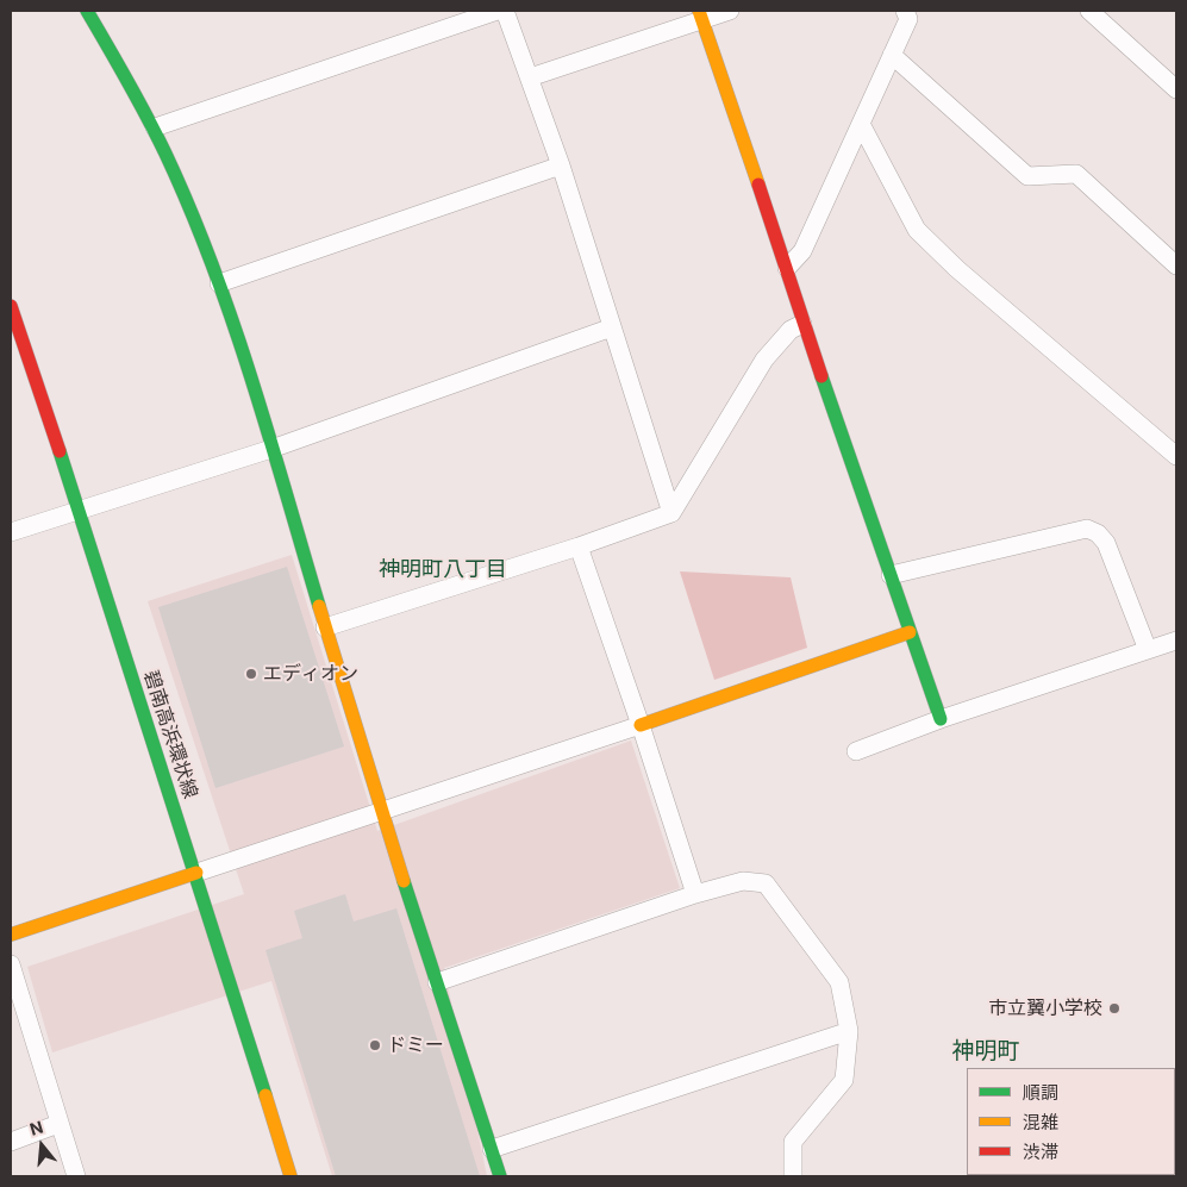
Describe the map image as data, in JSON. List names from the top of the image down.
{
  "streets": {
    "street": ["碧南高浜環状線"]
  },
  "districts": ["神明町八丁目", "神明町"],
  "places": ["エディオン", "市立翼小学校", "ドミー"],
  "legend": ["順調", "混雑", "渋滞"],
  "north": "top"
}
